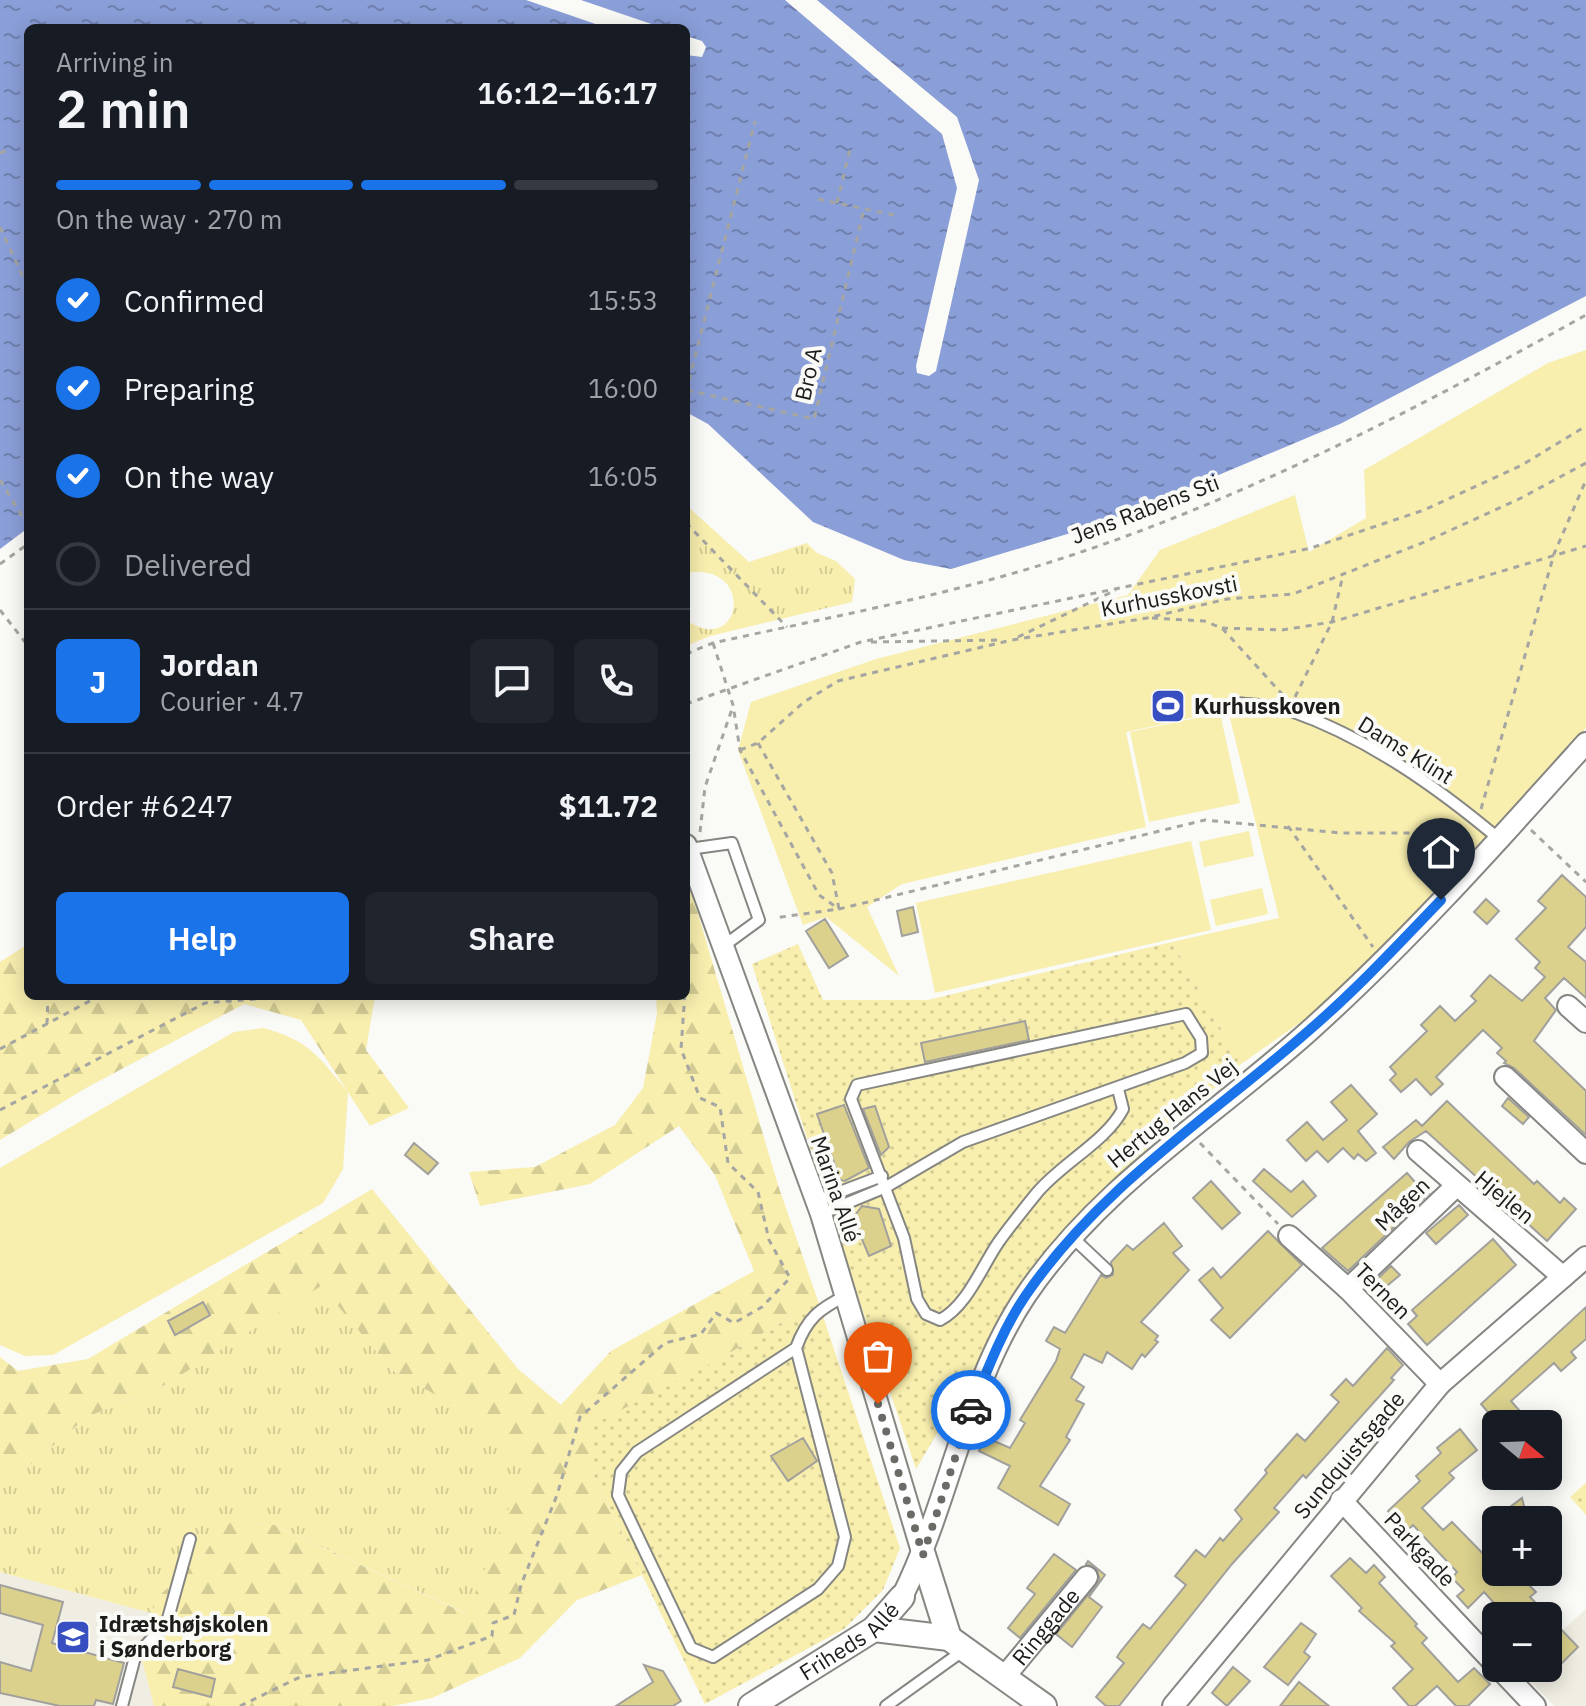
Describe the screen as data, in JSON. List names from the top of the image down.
{
  "streets": {
    "street": [
      "Hertug Hans Vej",
      "Marina Allé",
      "Hjejlen",
      "Mågen",
      "Ternen",
      "Sundquistsgade",
      "Parkgade",
      "Ringgade",
      "Friheds Allé"
    ],
    "lane": ["Dams Klint"],
    "path": ["Bro A", "Jens Rabens Sti", "Kurhusskovsti"]
  },
  "crossings": [
    ["Dams Klint", "Hertug Hans Vej"],
    ["Hertug Hans Vej", "Marina Allé"],
    ["Hertug Hans Vej", "Friheds Allé"],
    ["Hjejlen", "Mågen"],
    ["Hjejlen", "Sundquistsgade"],
    ["Mågen", "Ternen"],
    ["Ternen", "Sundquistsgade"],
    ["Sundquistsgade", "Parkgade"],
    ["Ringgade", "Friheds Allé"]
  ],
  "places": {
    "sports": ["Kurhusskoven"],
    "school or university": ["Idrætshøjskolen i Sønderborg"]
  },
  "north": "right",
  "page": {
    "heading": ["2 min", "Arriving in", "16:12–16:17"],
    "panel": [
      "Jordan",
      "Courier · 4.7",
      "Order #6247",
      "$11.72"
    ],
    "bar": "On the way · 270 m",
    "list": [
      ["Confirmed", "15:53"],
      ["Preparing", "16:00"],
      ["On the way", "16:05"],
      "Delivered"
    ],
    "round": "J",
    "buttons": ["Help", "Share"],
    "map_buttons": ["+", "−"]
  }
}
